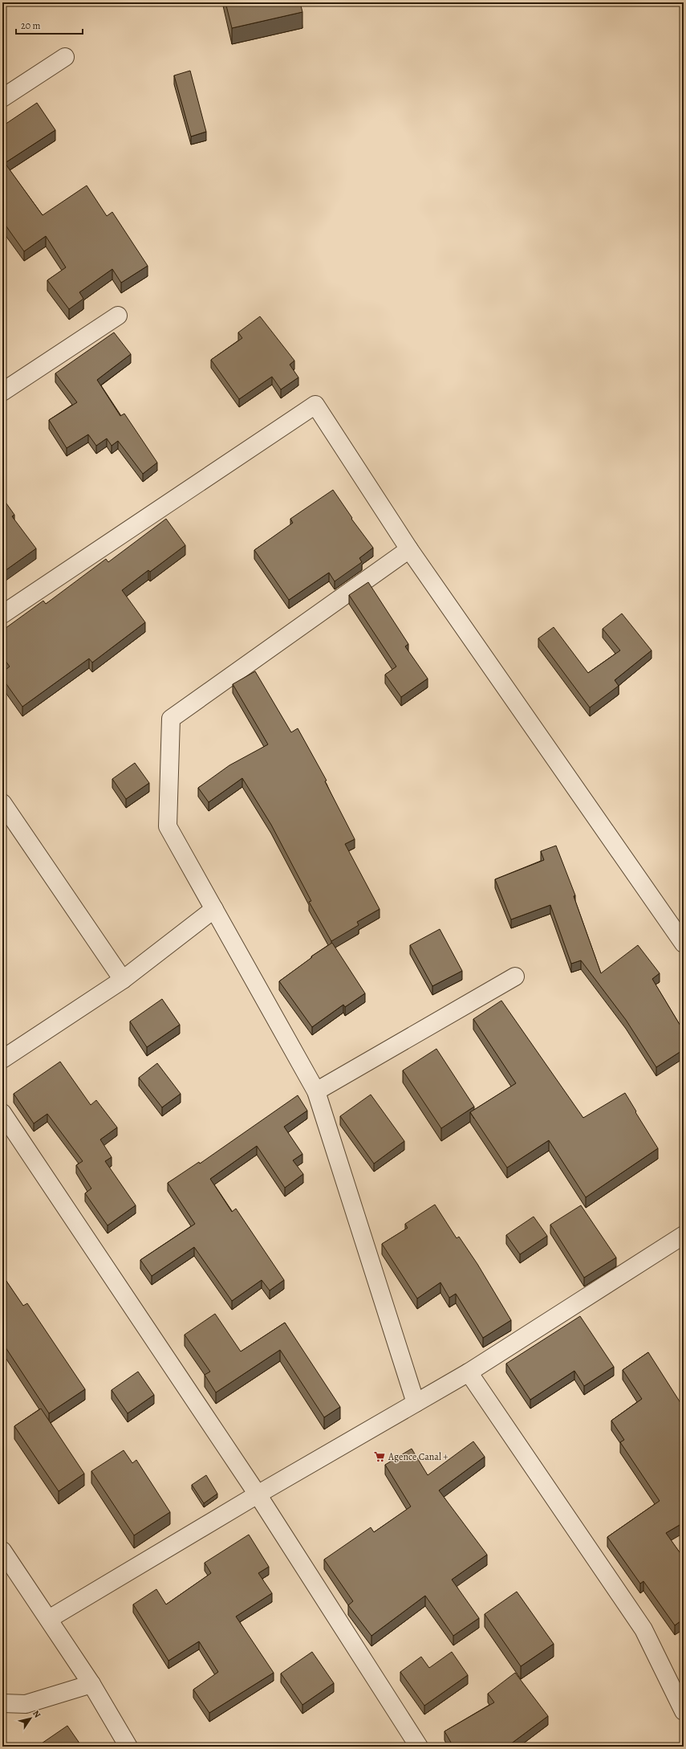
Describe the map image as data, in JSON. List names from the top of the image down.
{
  "places": {
    "supermarket": ["Agence Canal +"]
  },
  "scale_bar": "20 m",
  "north": "top right"
}
